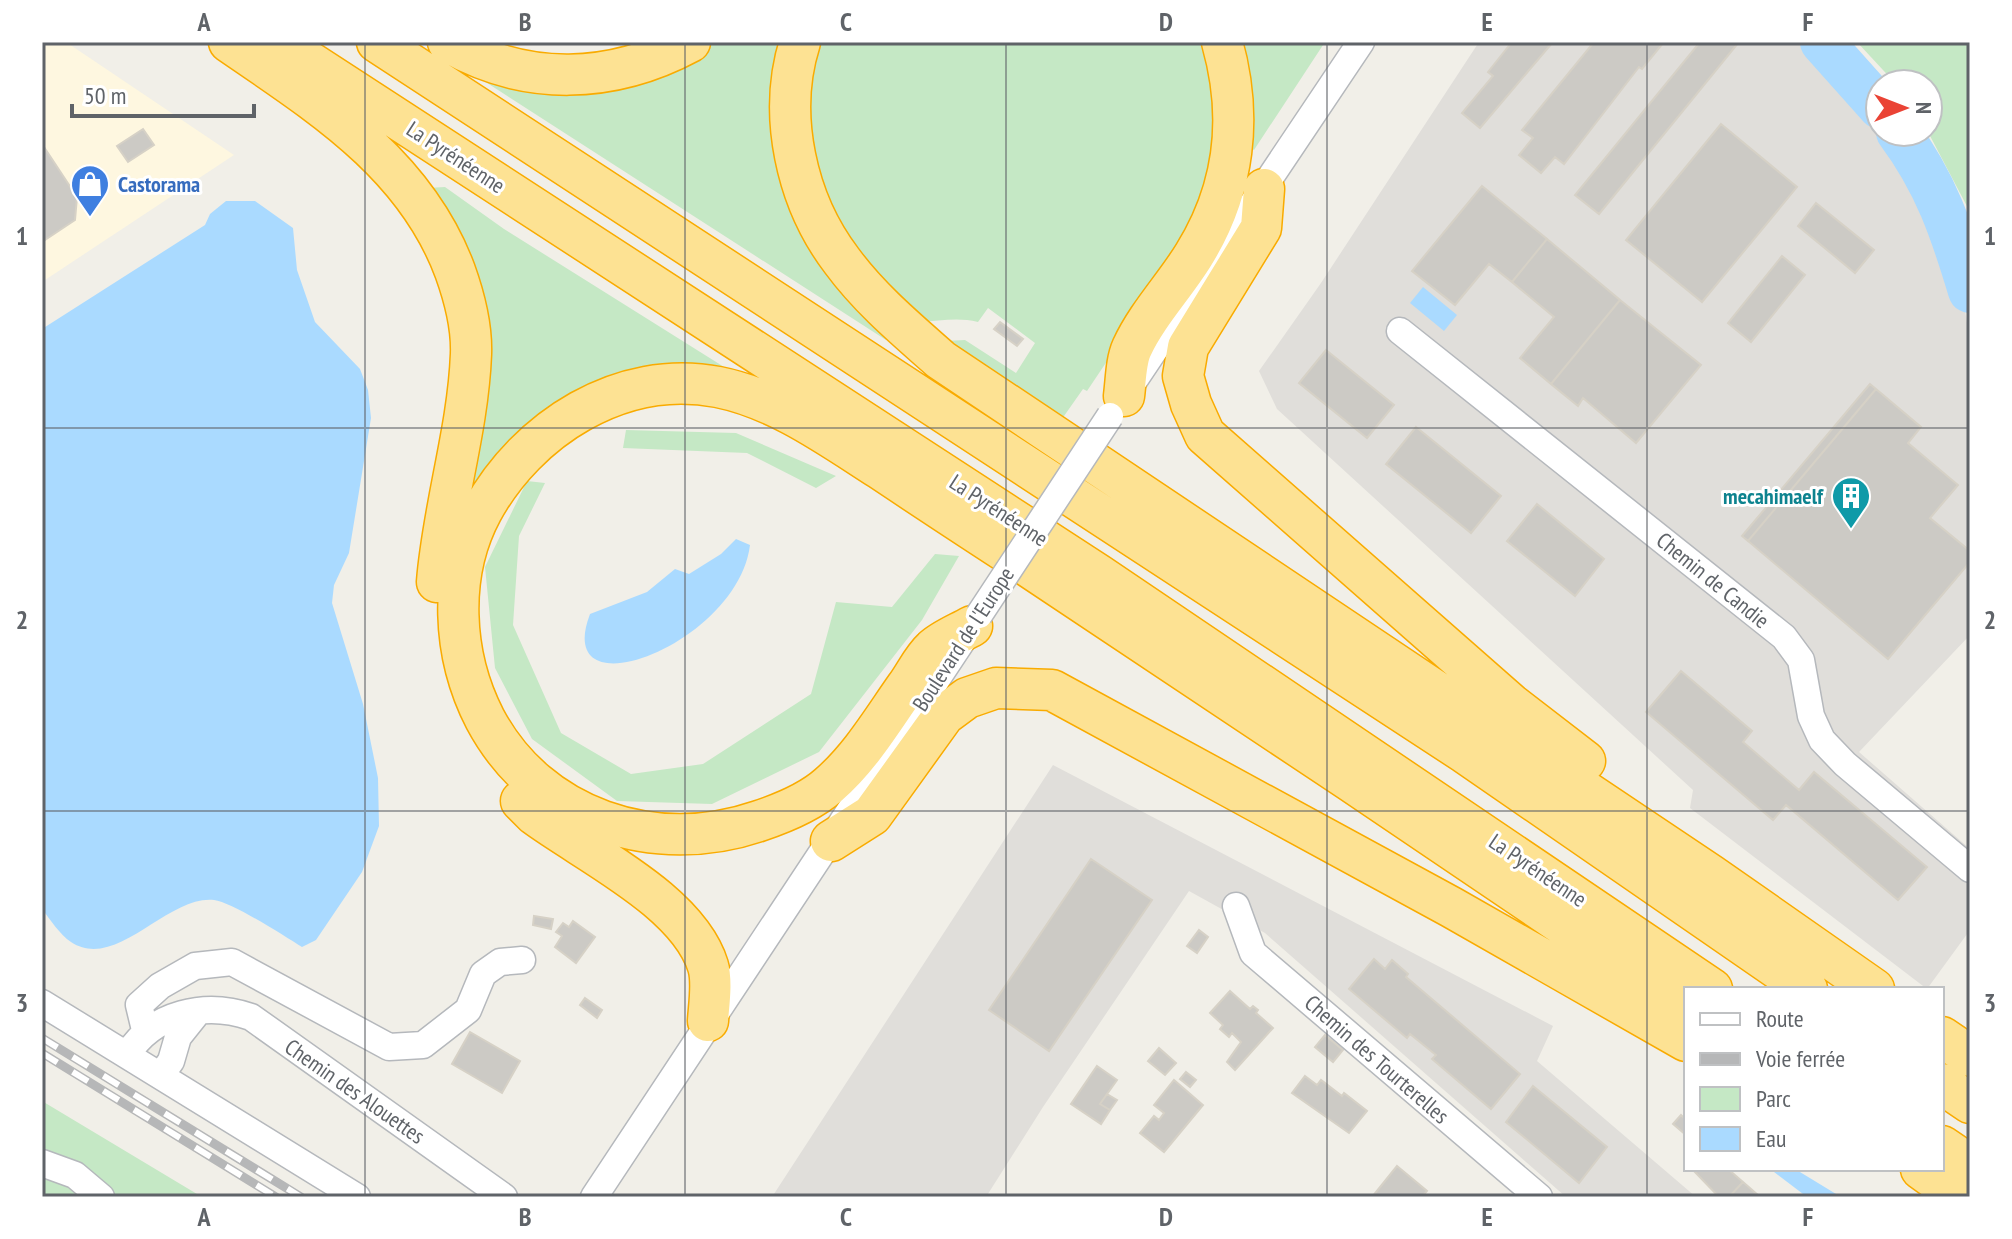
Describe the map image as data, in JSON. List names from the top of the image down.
{
  "streets": {
    "highway": ["La Pyrénéenne"],
    "street": [
      "Chemin de Candie",
      "Boulevard de l'Europe",
      "Chemin des Tourterelles",
      "Chemin des Alouettes"
    ]
  },
  "places": {
    "shop": ["Castorama"],
    "building": ["mecahimaelf"]
  },
  "legend": [
    "Route",
    "Voie ferrée",
    "Parc",
    "Eau"
  ],
  "scale_bar": "50 m",
  "north": "right",
  "grid": {
    "columns": [
      "A",
      "B",
      "C",
      "D",
      "E",
      "F"
    ],
    "rows": ["1", "2", "3"]
  }
}
